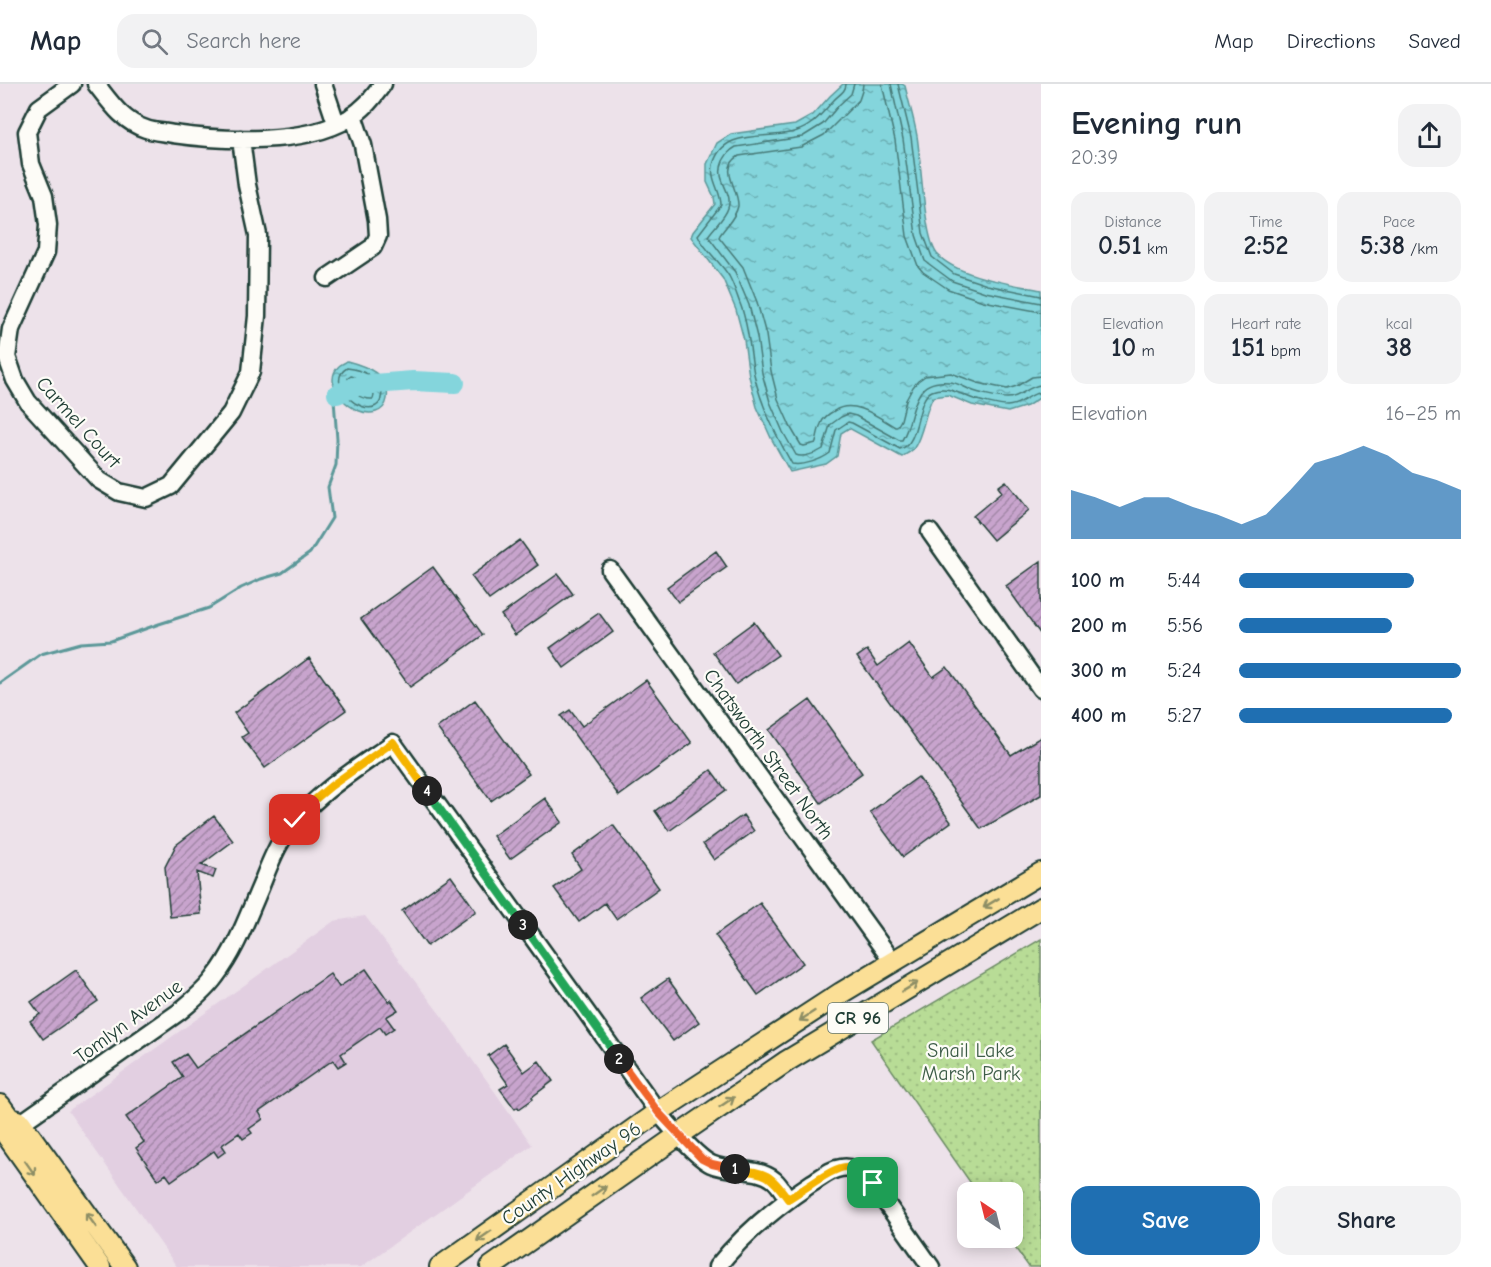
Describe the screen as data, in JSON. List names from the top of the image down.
{
  "streets": {
    "main road": ["CR 96", "County Highway 96"],
    "street": ["Carmel Court", "Chatsworth Street North", "Tomlyn Avenue"]
  },
  "crossings": [
    ["Chatsworth Street North", "County Highway 96"],
    ["Tomlyn Avenue", "County Highway 96"]
  ],
  "parks": ["Snail Lake Marsh Park"],
  "north": "top left",
  "page": {
    "header": "Map",
    "search": "Search here",
    "nav": ["Map", "Directions", "Saved"],
    "heading": ["Evening run", "20:39"],
    "stats": [
      ["Distance", "0.51 km"],
      ["Time", "2:52"],
      ["Pace", "5:38 /km"],
      ["Elevation", "10 m"],
      ["Heart rate", "151 bpm"],
      ["kcal", "38"]
    ],
    "chart": ["Elevation", "16–25 m"],
    "list": [
      {
        "name": "100 m",
        "note": "5:44"
      },
      {
        "name": "200 m",
        "note": "5:56"
      },
      {
        "name": "300 m",
        "note": "5:24"
      },
      {
        "name": "400 m",
        "note": "5:27"
      }
    ],
    "pins": [
      "4",
      "3",
      "2",
      "1"
    ],
    "buttons": ["Save", "Share"]
  }
}
